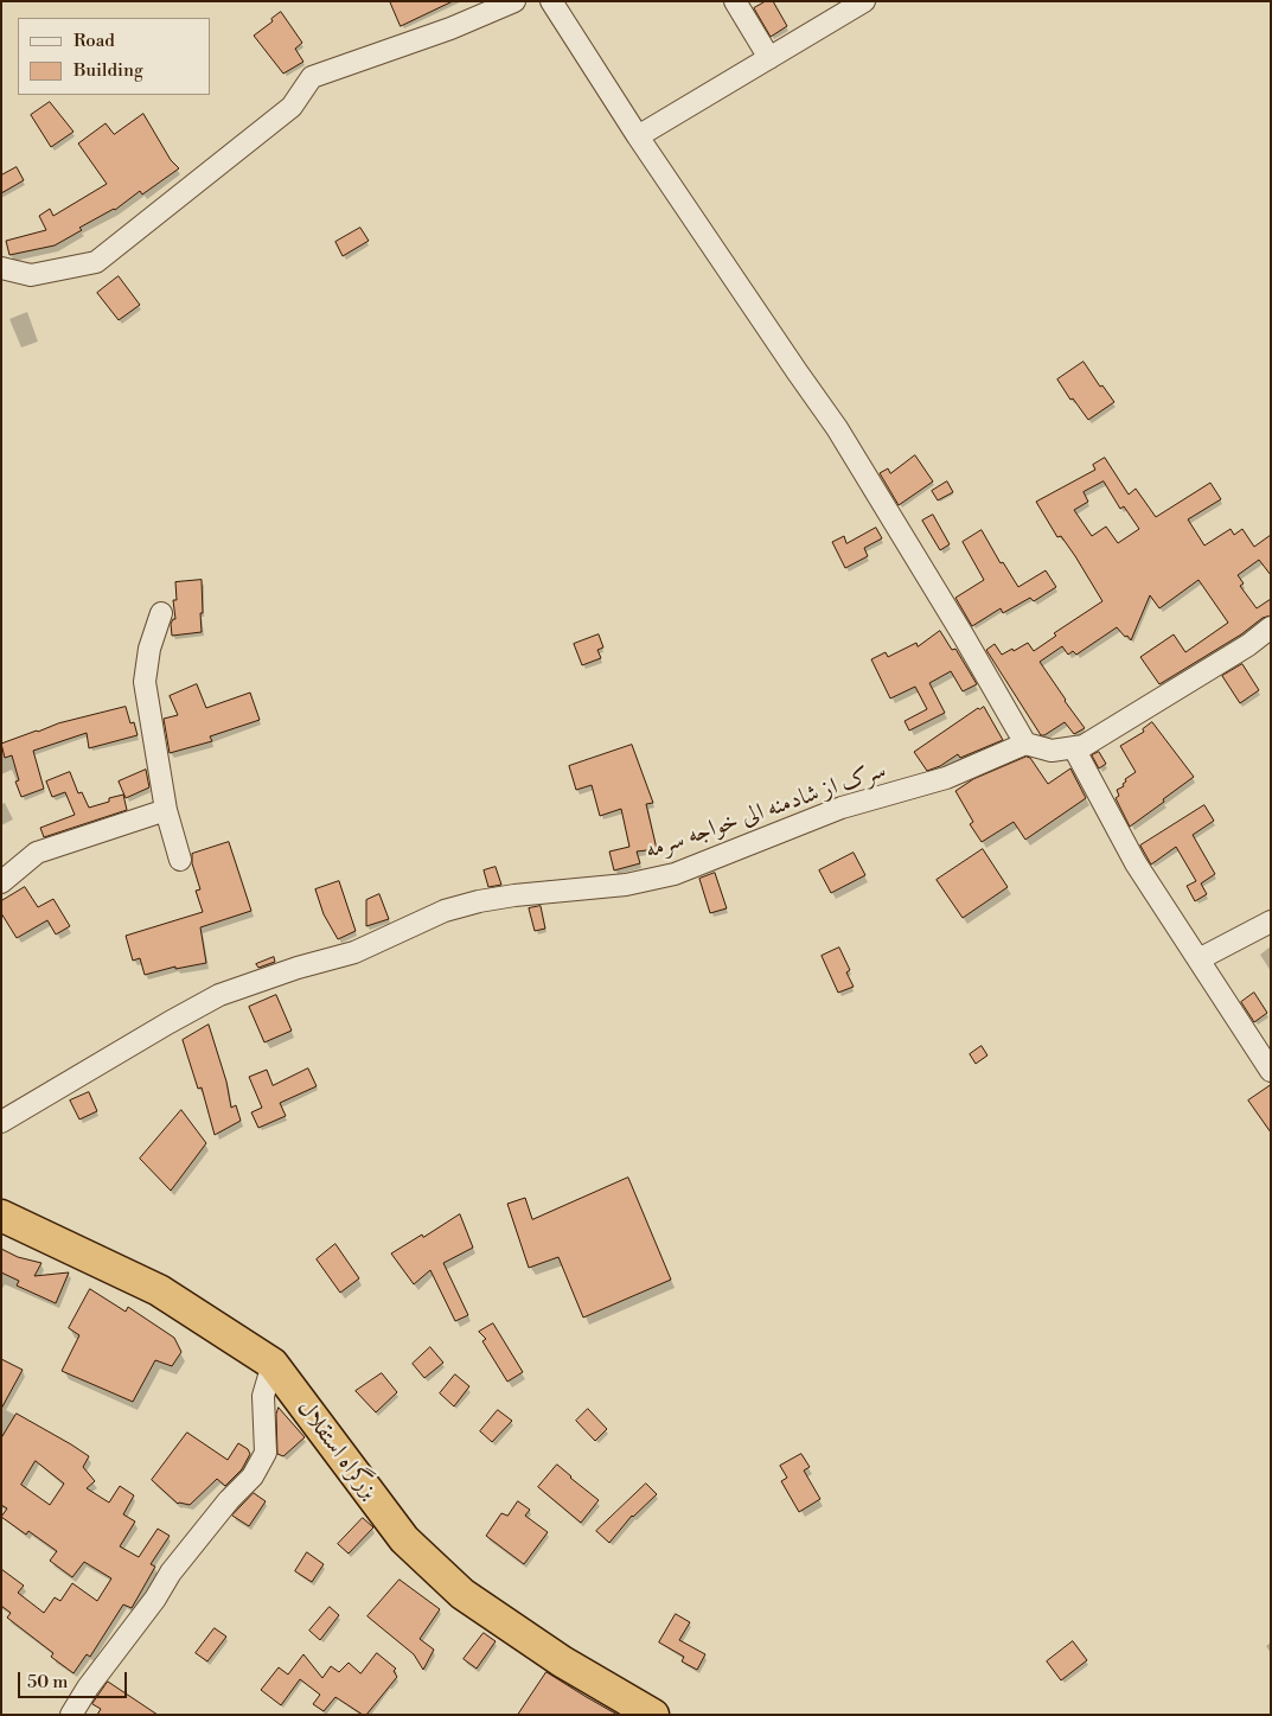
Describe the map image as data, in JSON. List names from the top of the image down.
{
  "streets": {
    "highway": ["بزرگراه استقلال"],
    "street": ["سرک از شادمنه الی خواجه سرمه"]
  },
  "legend": ["Road", "Building"],
  "scale_bar": "50 m"
}
